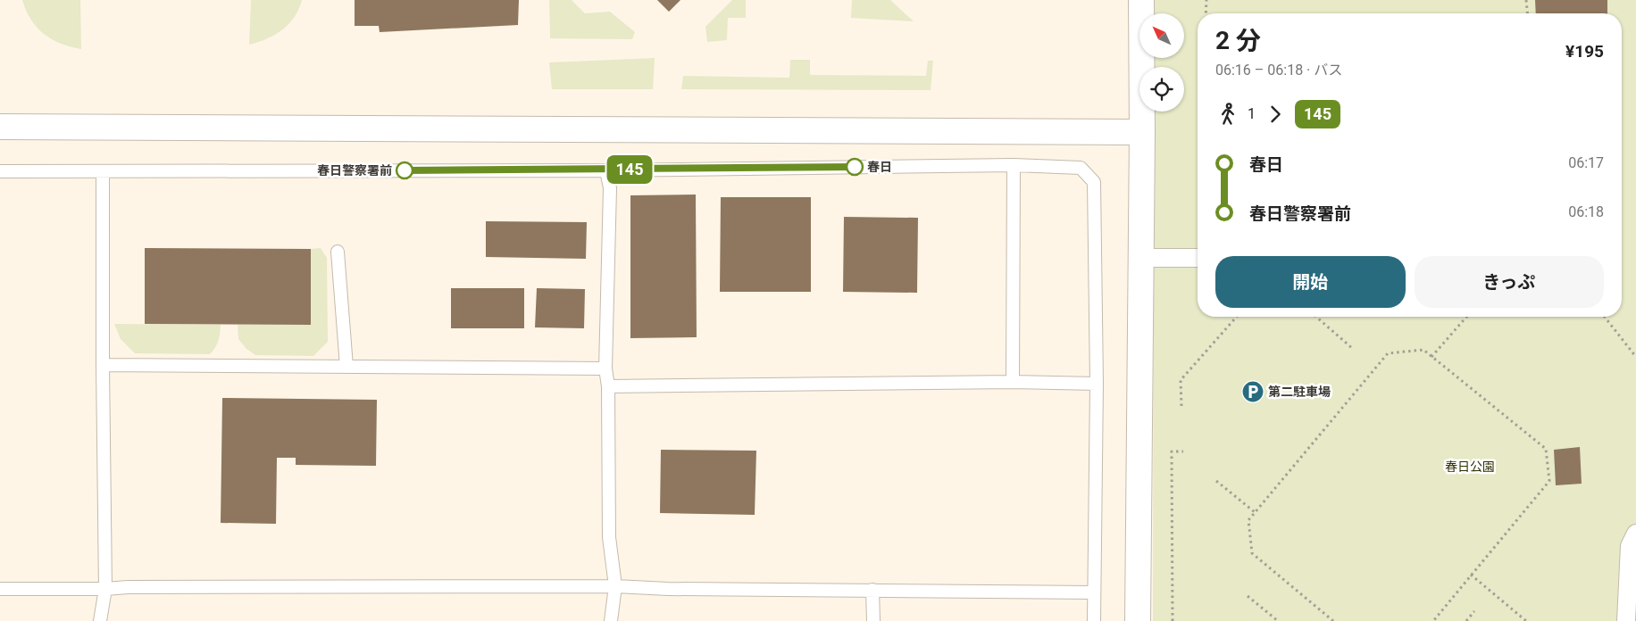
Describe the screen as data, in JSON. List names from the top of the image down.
{
  "parks": ["春日公園"],
  "places": {
    "other": ["春日", "春日警察署前"],
    "parking": ["第二駐車場"]
  },
  "lines": ["bus line 145"],
  "north": "top left",
  "page": {
    "on_map": "145",
    "heading": ["2 分", "06:16 – 06:18 · バス", "¥195"],
    "legs": ["1", "145"],
    "list": [
      {
        "name": "春日",
        "value": "06:17"
      },
      {
        "name": "春日警察署前",
        "value": "06:18"
      }
    ],
    "buttons": ["開始", "きっぷ"]
  }
}
